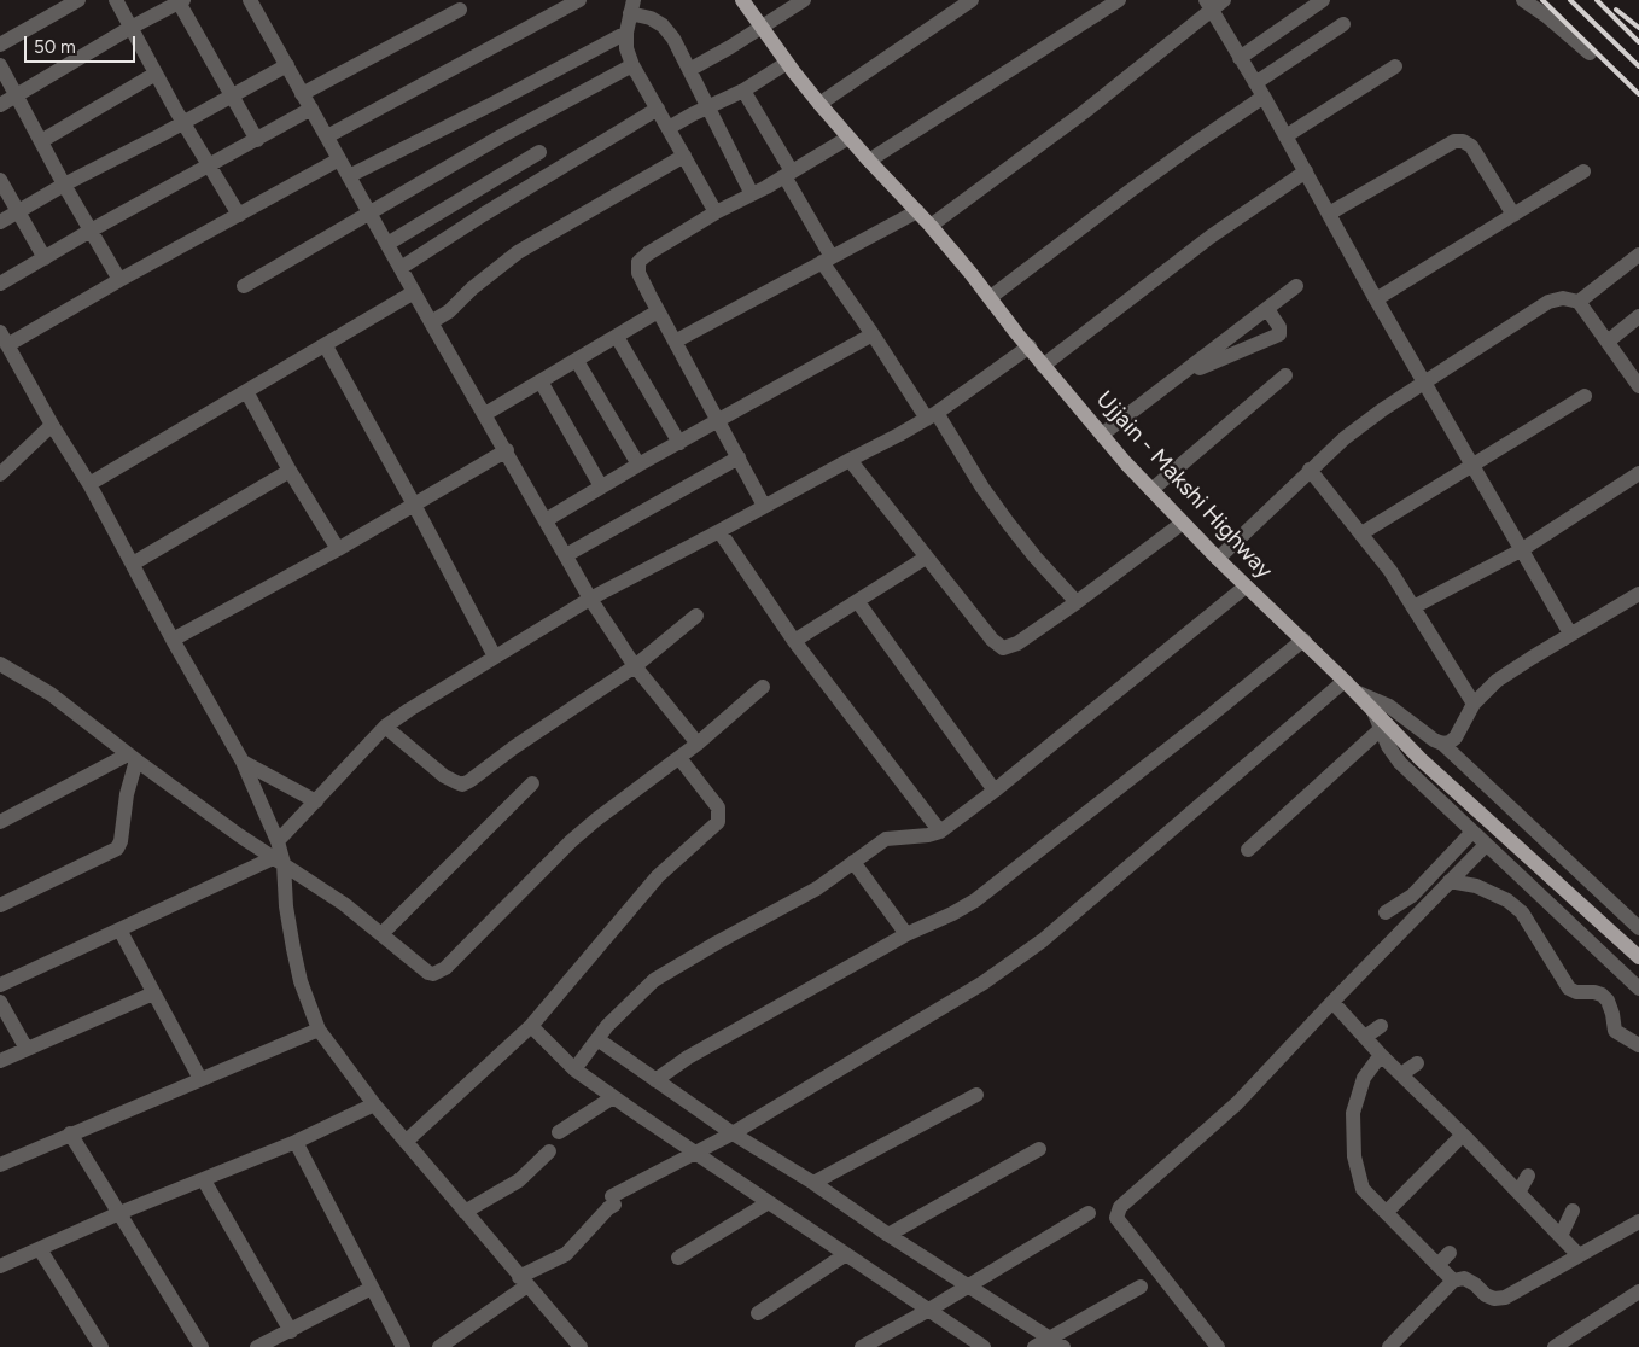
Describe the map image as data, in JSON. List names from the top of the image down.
{
  "streets": {
    "main road": ["Ujjain - Makshi Highway"]
  },
  "scale_bar": "50 m"
}
